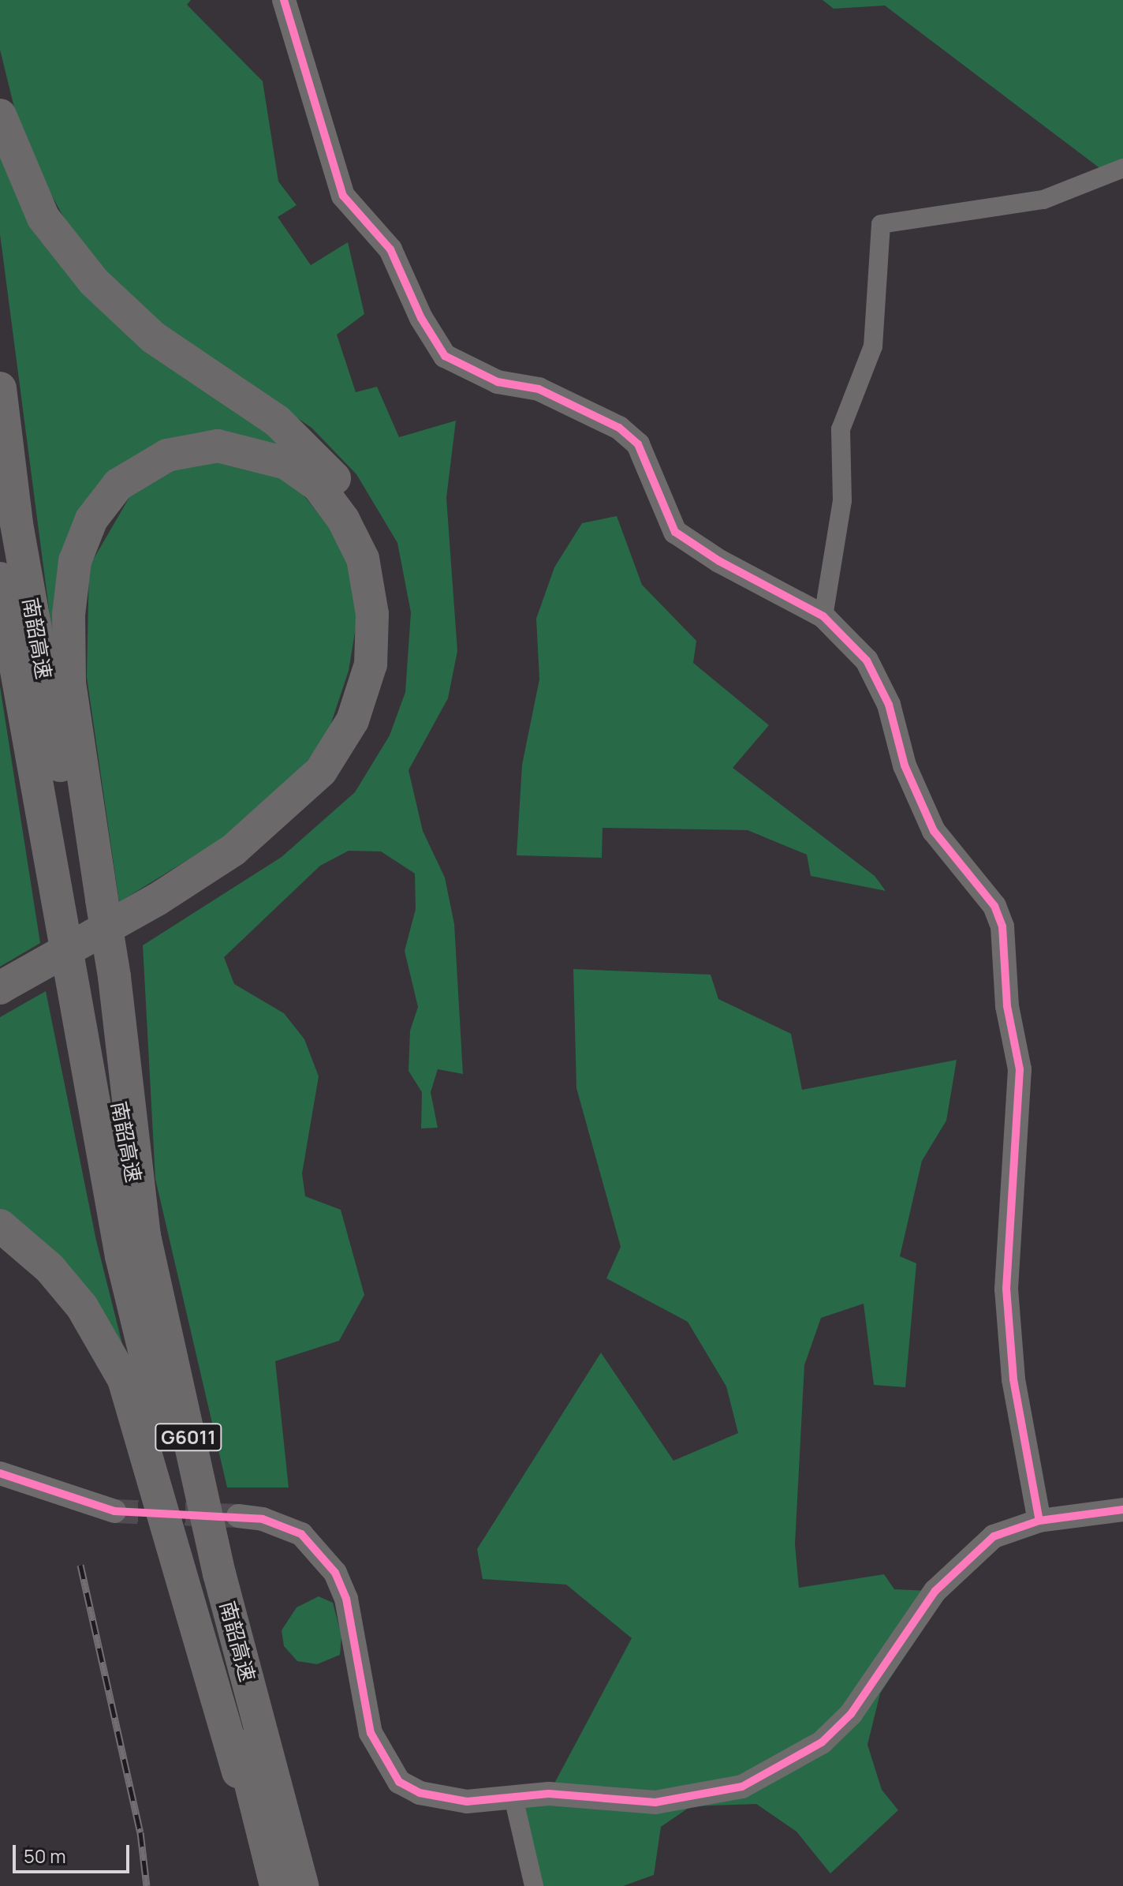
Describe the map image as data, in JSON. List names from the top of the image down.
{
  "streets": {
    "highway": ["南韶高速", "G6011"]
  },
  "scale_bar": "50 m"
}
